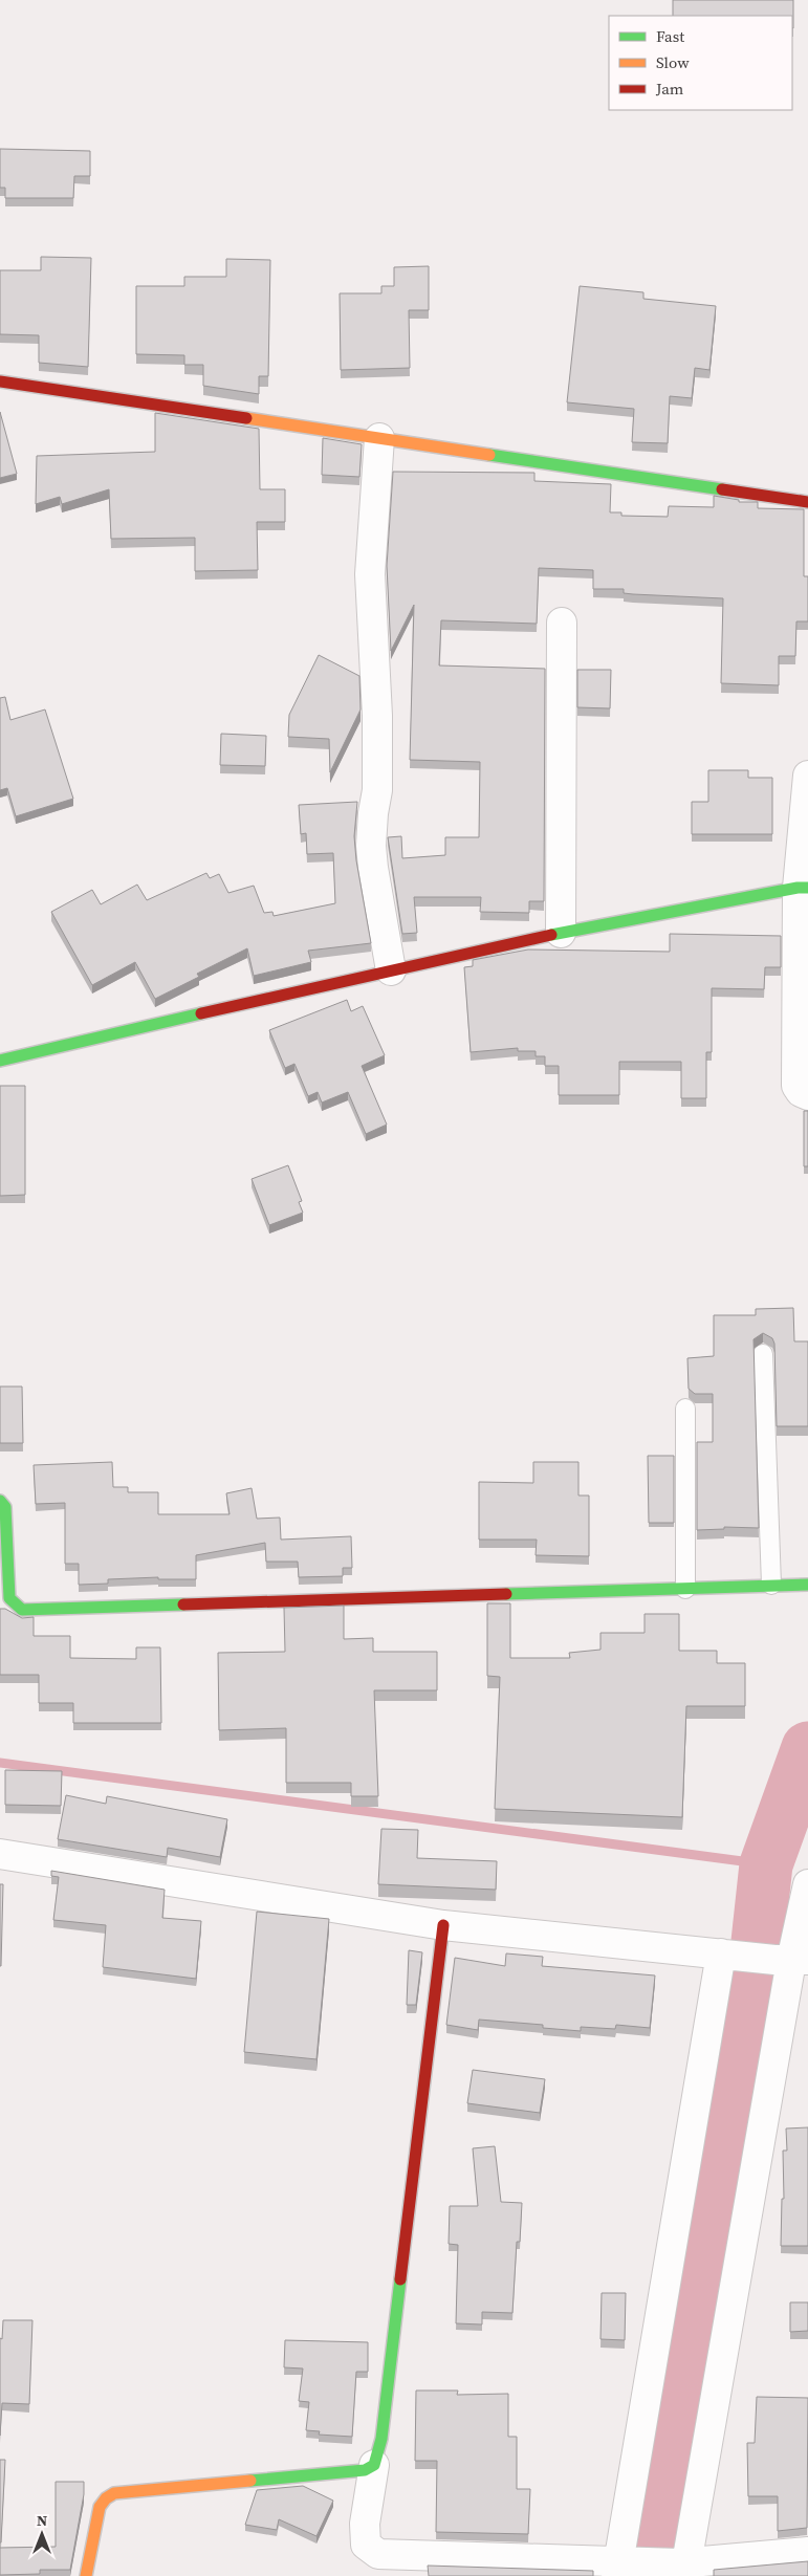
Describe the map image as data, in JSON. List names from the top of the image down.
{
  "legend": ["Fast", "Slow", "Jam"],
  "north": "top"
}
